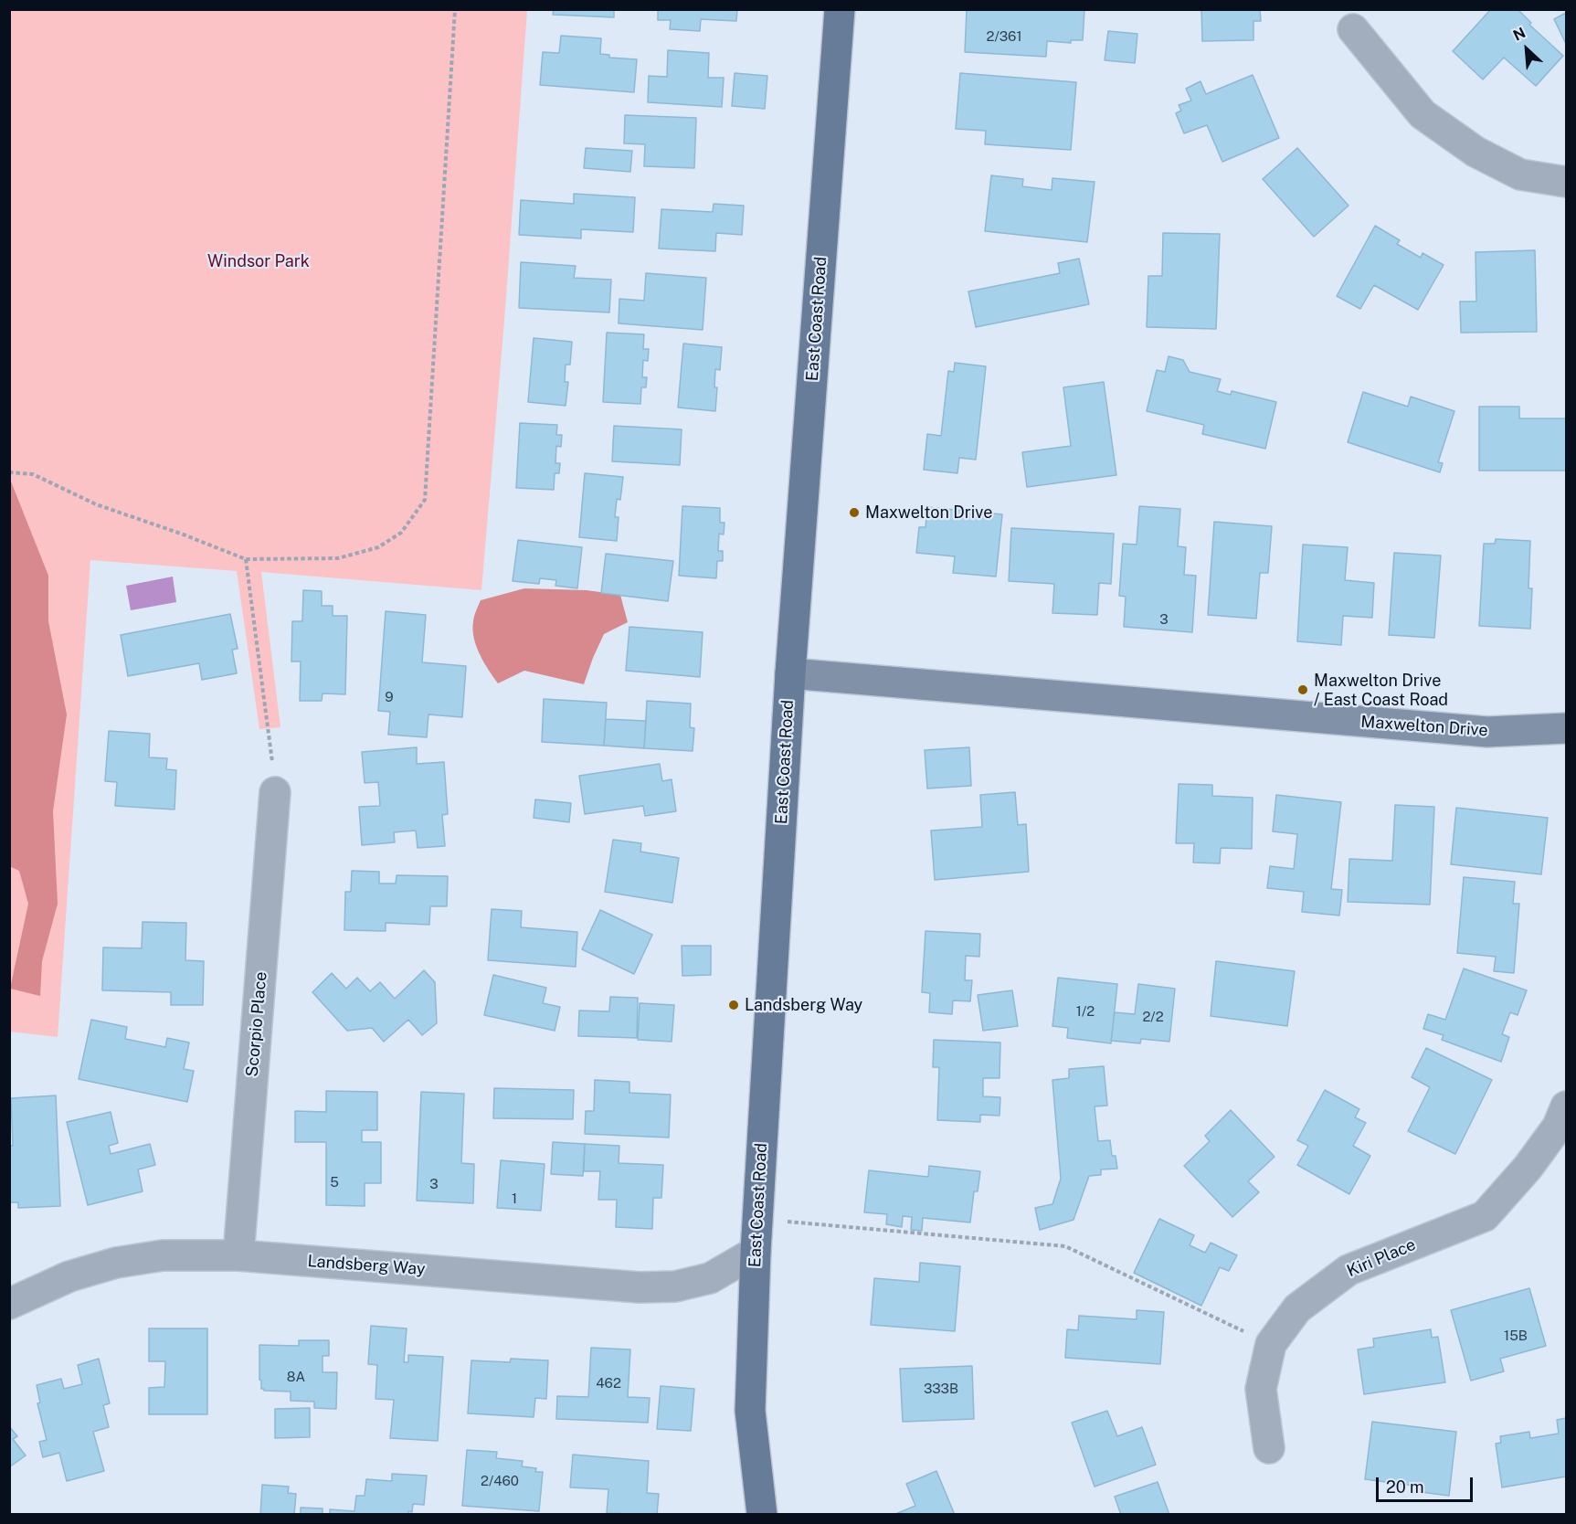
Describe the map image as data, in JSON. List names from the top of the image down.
{
  "streets": {
    "main road": ["East Coast Road"],
    "street": [
      "Maxwelton Drive",
      "Scorpio Place",
      "Kiri Place",
      "Landsberg Way"
    ]
  },
  "crossings": [
    ["East Coast Road", "Maxwelton Drive"],
    ["East Coast Road", "Landsberg Way"],
    ["Scorpio Place", "Landsberg Way"]
  ],
  "parks": ["Windsor Park"],
  "places": ["Maxwelton Drive", "Maxwelton Drive / East Coast Road", "Landsberg Way"],
  "house_numbers": [
    "2/361",
    "3",
    "9",
    "1/2",
    "2/2",
    "5",
    "3",
    "1",
    "15B",
    "8A",
    "462",
    "333B",
    "2/460"
  ],
  "scale_bar": "20 m",
  "north": "top left"
}
